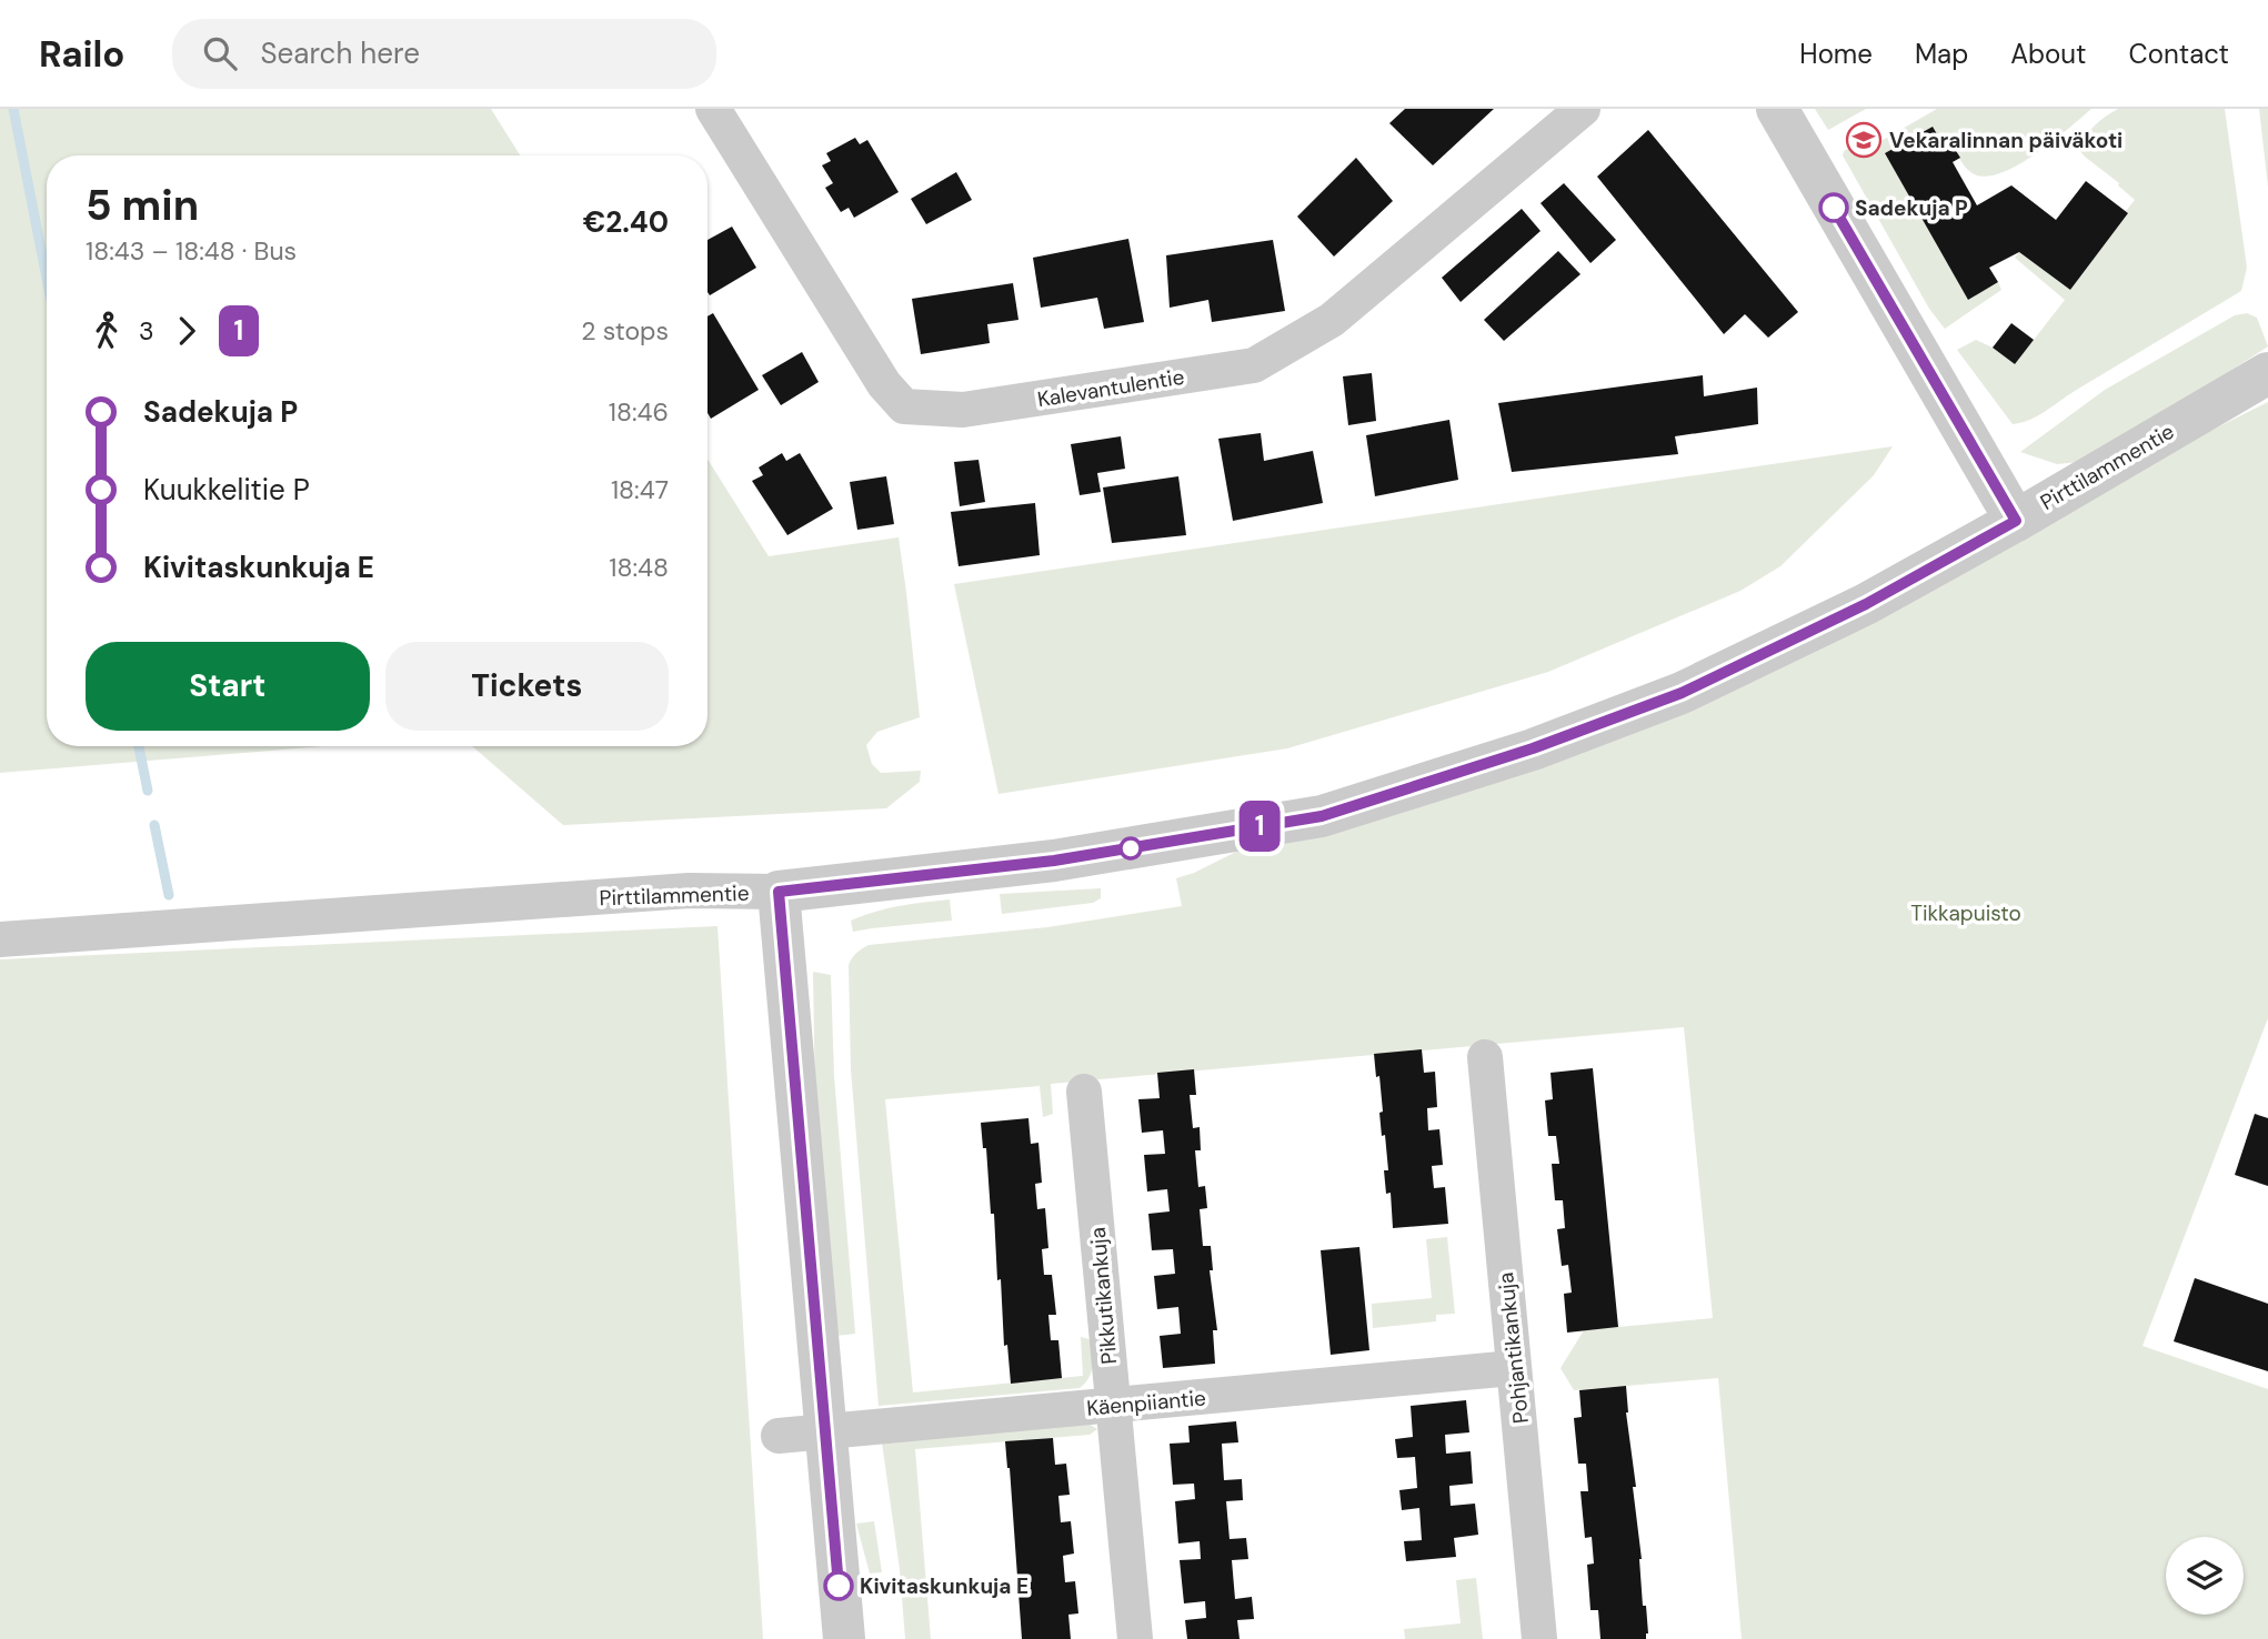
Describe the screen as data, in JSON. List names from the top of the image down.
{
  "streets": {
    "street": [
      "Kalevantulentie",
      "Pirttilammentie",
      "Pikkutikankuja",
      "Pohjantikankuja",
      "Käenpiiantie"
    ]
  },
  "crossings": [
    ["Pikkutikankuja", "Käenpiiantie"],
    ["Pohjantikankuja", "Käenpiiantie"]
  ],
  "parks": ["Tikkapuisto"],
  "places": {
    "school or university": ["Vekaralinnan päiväkoti"],
    "other": ["Sadekuja P", "Kivitaskunkuja E"]
  },
  "lines": ["bus line 1"],
  "page": {
    "header": "Railo",
    "search": "Search here",
    "nav": [
      "Home",
      "Map",
      "About",
      "Contact"
    ],
    "on_map": "1",
    "heading": ["5 min", "18:43 – 18:48 · Bus", "€2.40"],
    "legs": ["3", "1", "2 stops"],
    "list": [
      {
        "name": "Sadekuja P",
        "value": "18:46"
      },
      {
        "name": "Kuukkelitie P",
        "value": "18:47"
      },
      {
        "name": "Kivitaskunkuja E",
        "value": "18:48"
      }
    ],
    "buttons": ["Start", "Tickets"]
  }
}
